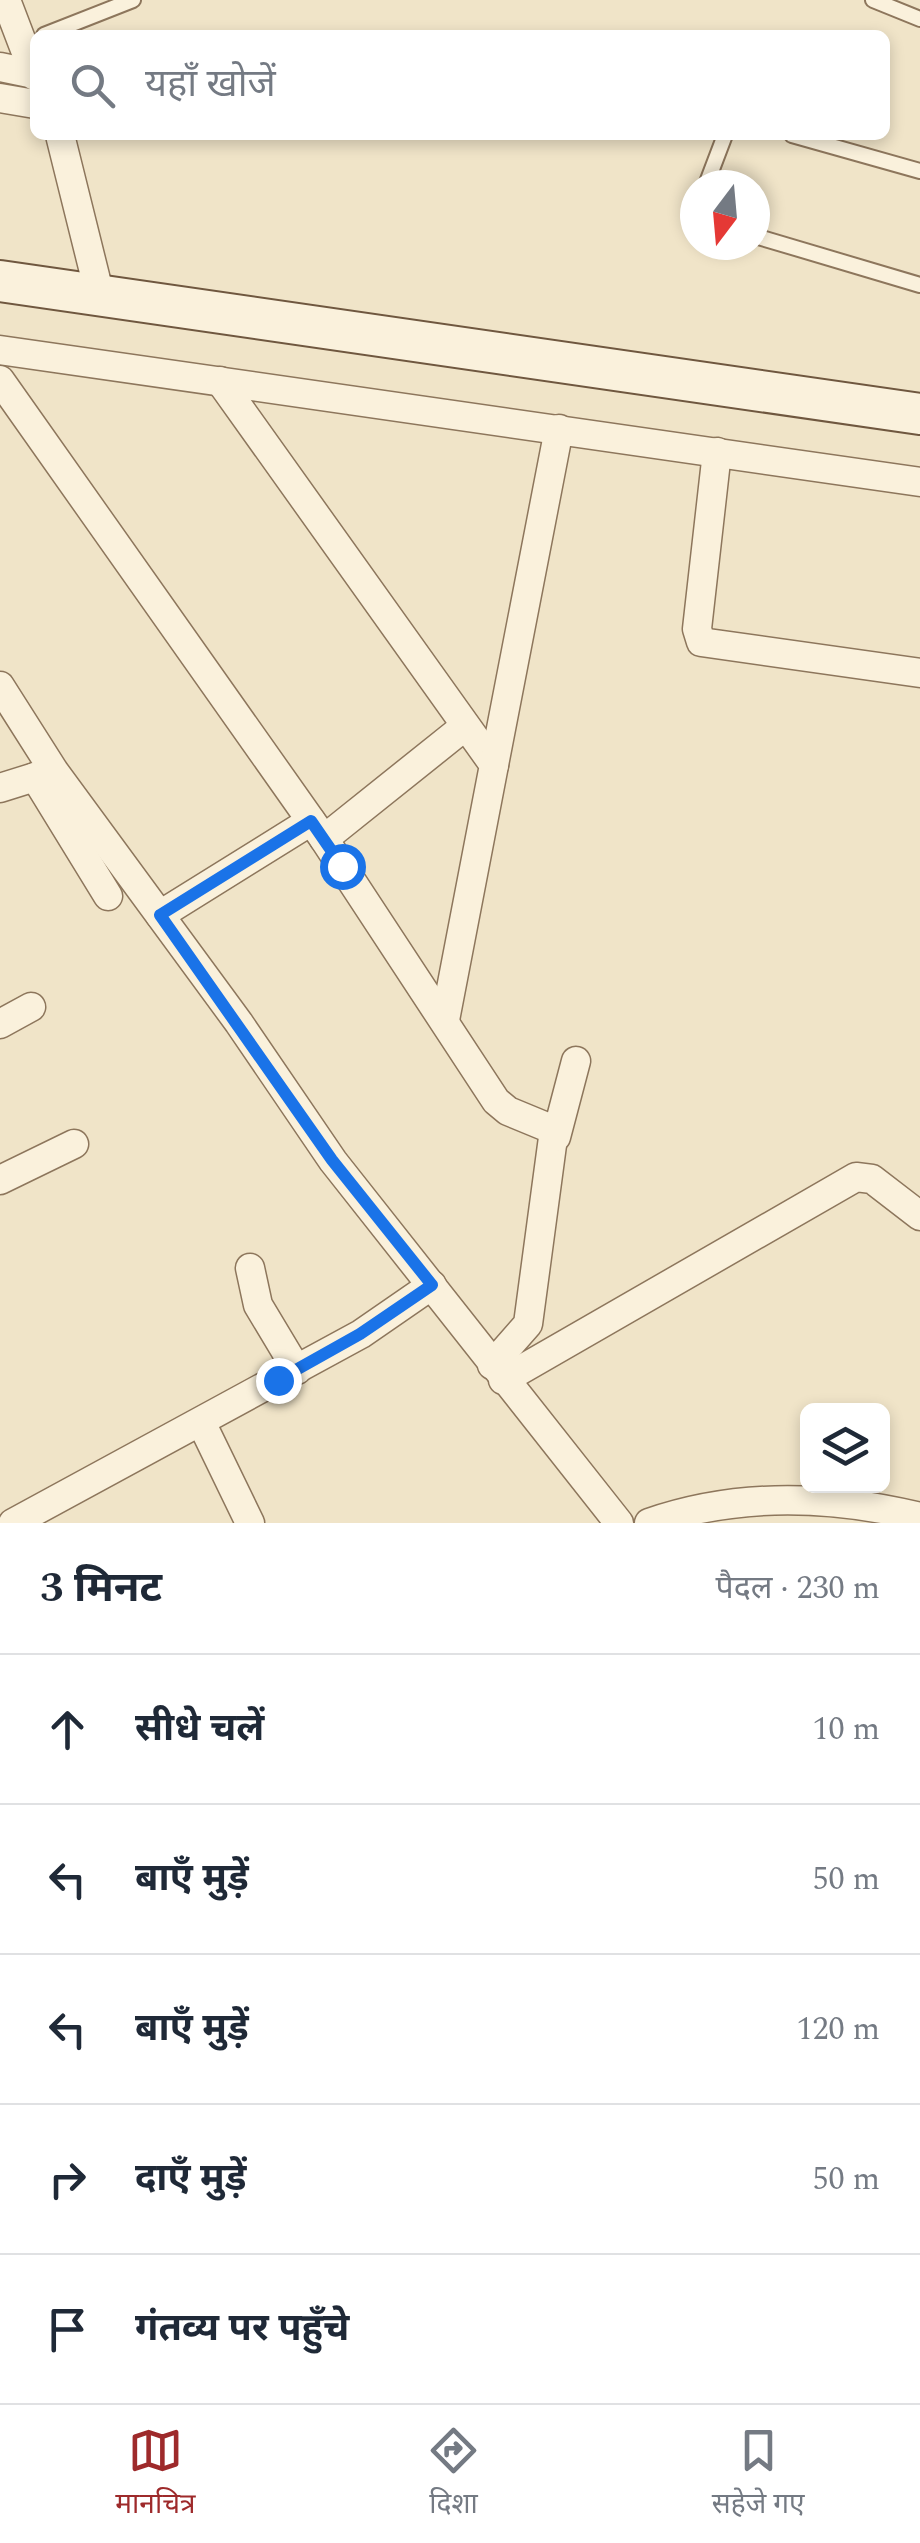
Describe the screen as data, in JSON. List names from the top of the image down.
{
  "north": "bottom",
  "page": {
    "search": "यहाँ खोजें",
    "heading": ["3 मिनट", "पैदल · 230 m"],
    "list": [
      ["सीधे चलें", "10 m"],
      ["बाएँ मुड़ें", "50 m"],
      ["बाएँ मुड़ें", "120 m"],
      ["दाएँ मुड़ें", "50 m"],
      "गंतव्य पर पहुँचे"
    ],
    "nav": ["मानचित्र", "दिशा", "सहेजे गए"]
  }
}
